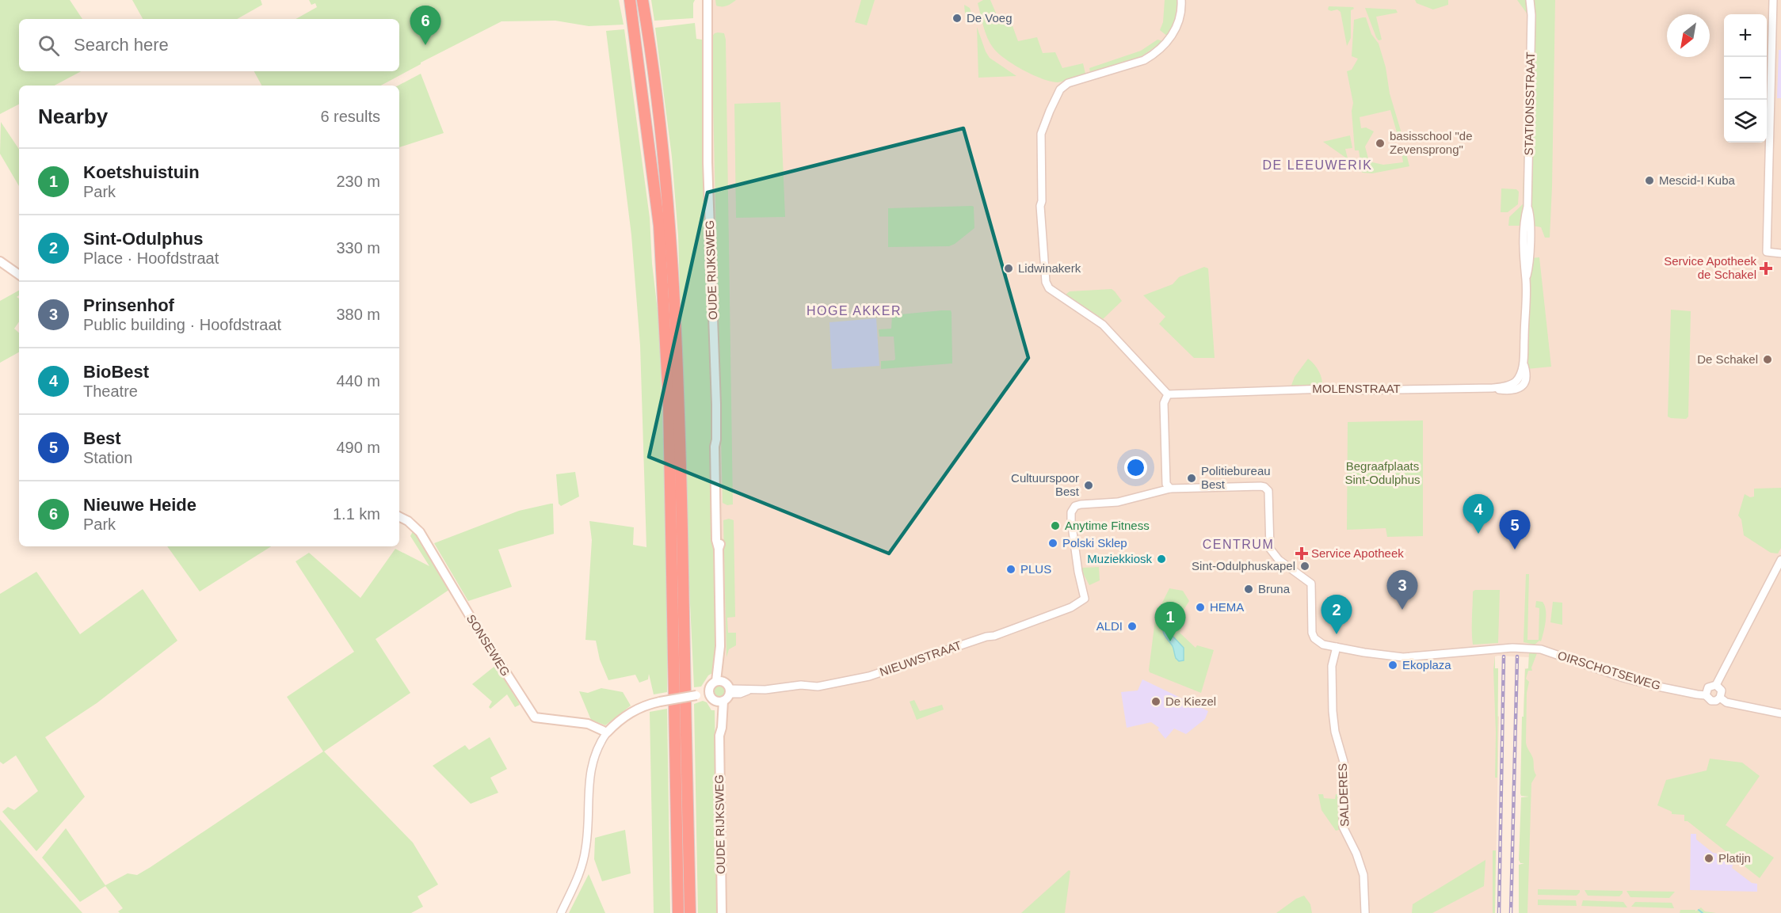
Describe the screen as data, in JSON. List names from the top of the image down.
{
  "streets": {
    "main road": ["OUDE RIJKSWEG", "SONSEWEG"],
    "street": [
      "STATIONSSTRAAT",
      "MOLENSTRAAT",
      "NIEUWSTRAAT",
      "OIRSCHOTSEWEG",
      "SALDERES"
    ]
  },
  "crossings": [
    ["STATIONSSTRAAT", "MOLENSTRAAT"],
    ["OUDE RIJKSWEG", "NIEUWSTRAAT"],
    ["OIRSCHOTSEWEG", "SALDERES"]
  ],
  "districts": ["DE LEEUWERIK", "HOGE AKKER", "CENTRUM"],
  "parks": ["Begraafplaats Sint-Odulphus"],
  "places": {
    "other": [
      "De Voeg",
      "basisschool \"de Zevensprong\"",
      "Mescid-I Kuba",
      "Lidwinakerk",
      "De Schakel",
      "Politiebureau Best",
      "Cultuurspoor Best",
      "Anytime Fitness",
      "Polski Sklep",
      "Muziekkiosk",
      "Sint-Odulphuskapel",
      "PLUS",
      "Bruna",
      "HEMA",
      "ALDI",
      "Ekoplaza",
      "De Kiezel",
      "Platijn"
    ],
    "health": ["Service Apotheek de Schakel", "Service Apotheek"]
  },
  "north": "bottom left",
  "page": {
    "pins": [
      "6",
      "4",
      "5",
      "3",
      "2",
      "1"
    ],
    "map_buttons": ["+", "−"],
    "search": "Search here",
    "heading": ["Nearby", "6 results"],
    "list": [
      {
        "mark": "1",
        "name": "Koetshuistuin",
        "note": "Park",
        "value": "230 m"
      },
      {
        "mark": "2",
        "name": "Sint-Odulphus",
        "note": "Place · Hoofdstraat",
        "value": "330 m"
      },
      {
        "mark": "3",
        "name": "Prinsenhof",
        "note": "Public building · Hoofdstraat",
        "value": "380 m"
      },
      {
        "mark": "4",
        "name": "BioBest",
        "note": "Theatre",
        "value": "440 m"
      },
      {
        "mark": "5",
        "name": "Best",
        "note": "Station",
        "value": "490 m"
      },
      {
        "mark": "6",
        "name": "Nieuwe Heide",
        "note": "Park",
        "value": "1.1 km"
      }
    ]
  }
}
